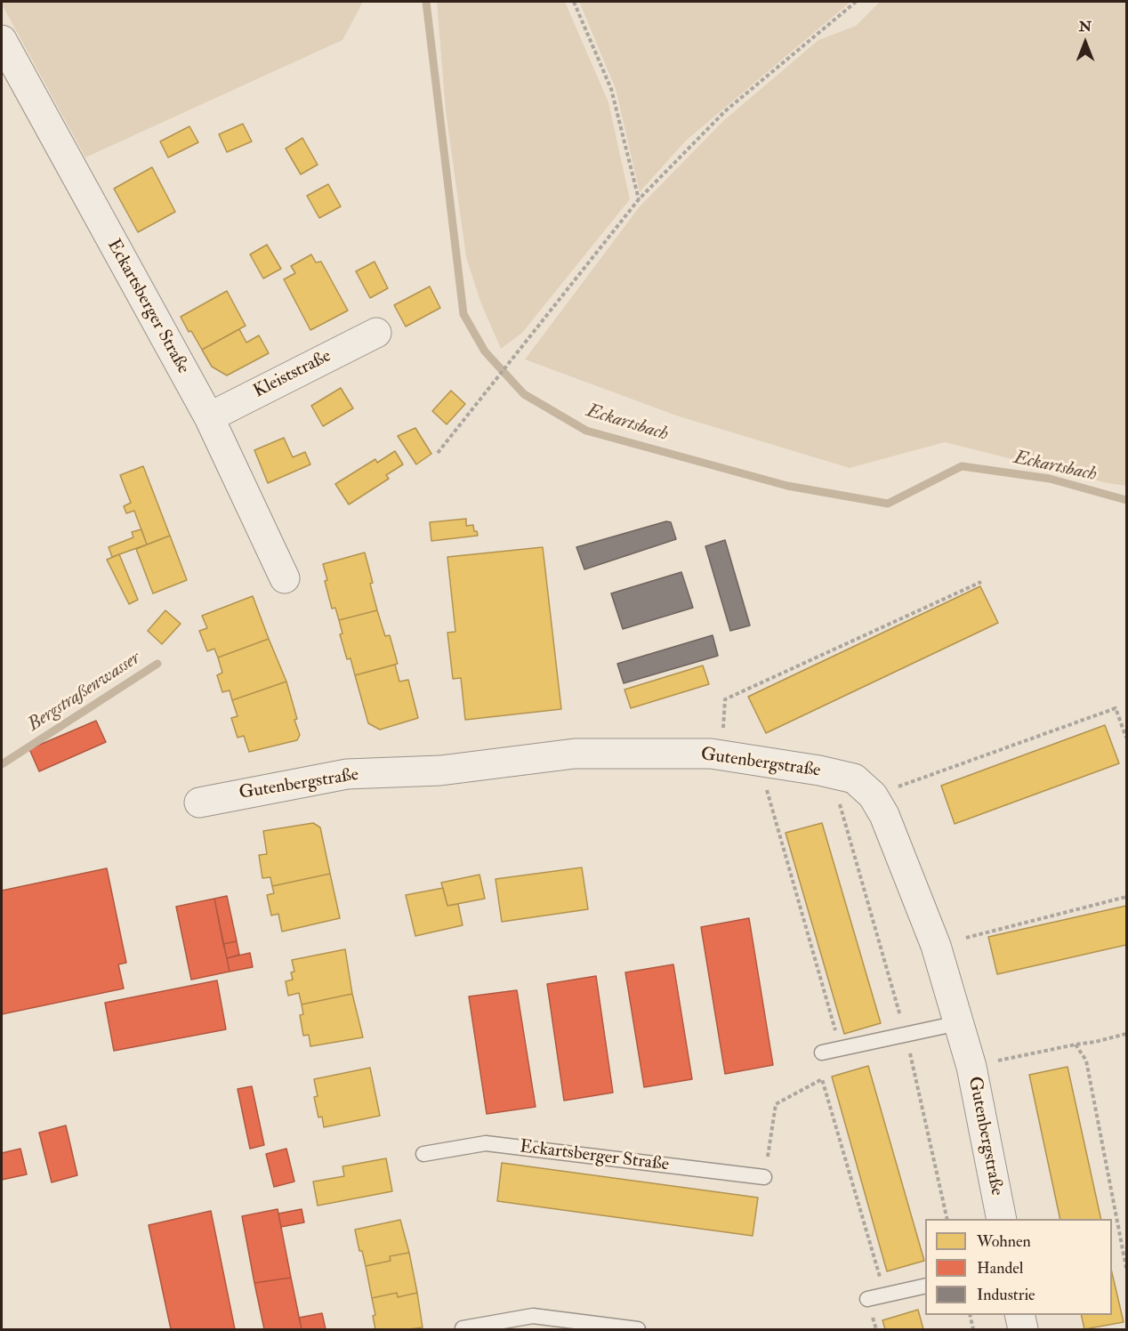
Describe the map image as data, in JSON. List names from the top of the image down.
{
  "streets": {
    "street": ["Eckartsberger Straße", "Kleiststraße", "Gutenbergstraße"]
  },
  "crossings": [
    ["Eckartsberger Straße", "Kleiststraße"]
  ],
  "water": ["Eckartsbach", "Bergstraßenwasser"],
  "legend": ["Wohnen", "Handel", "Industrie"],
  "north": "top"
}
